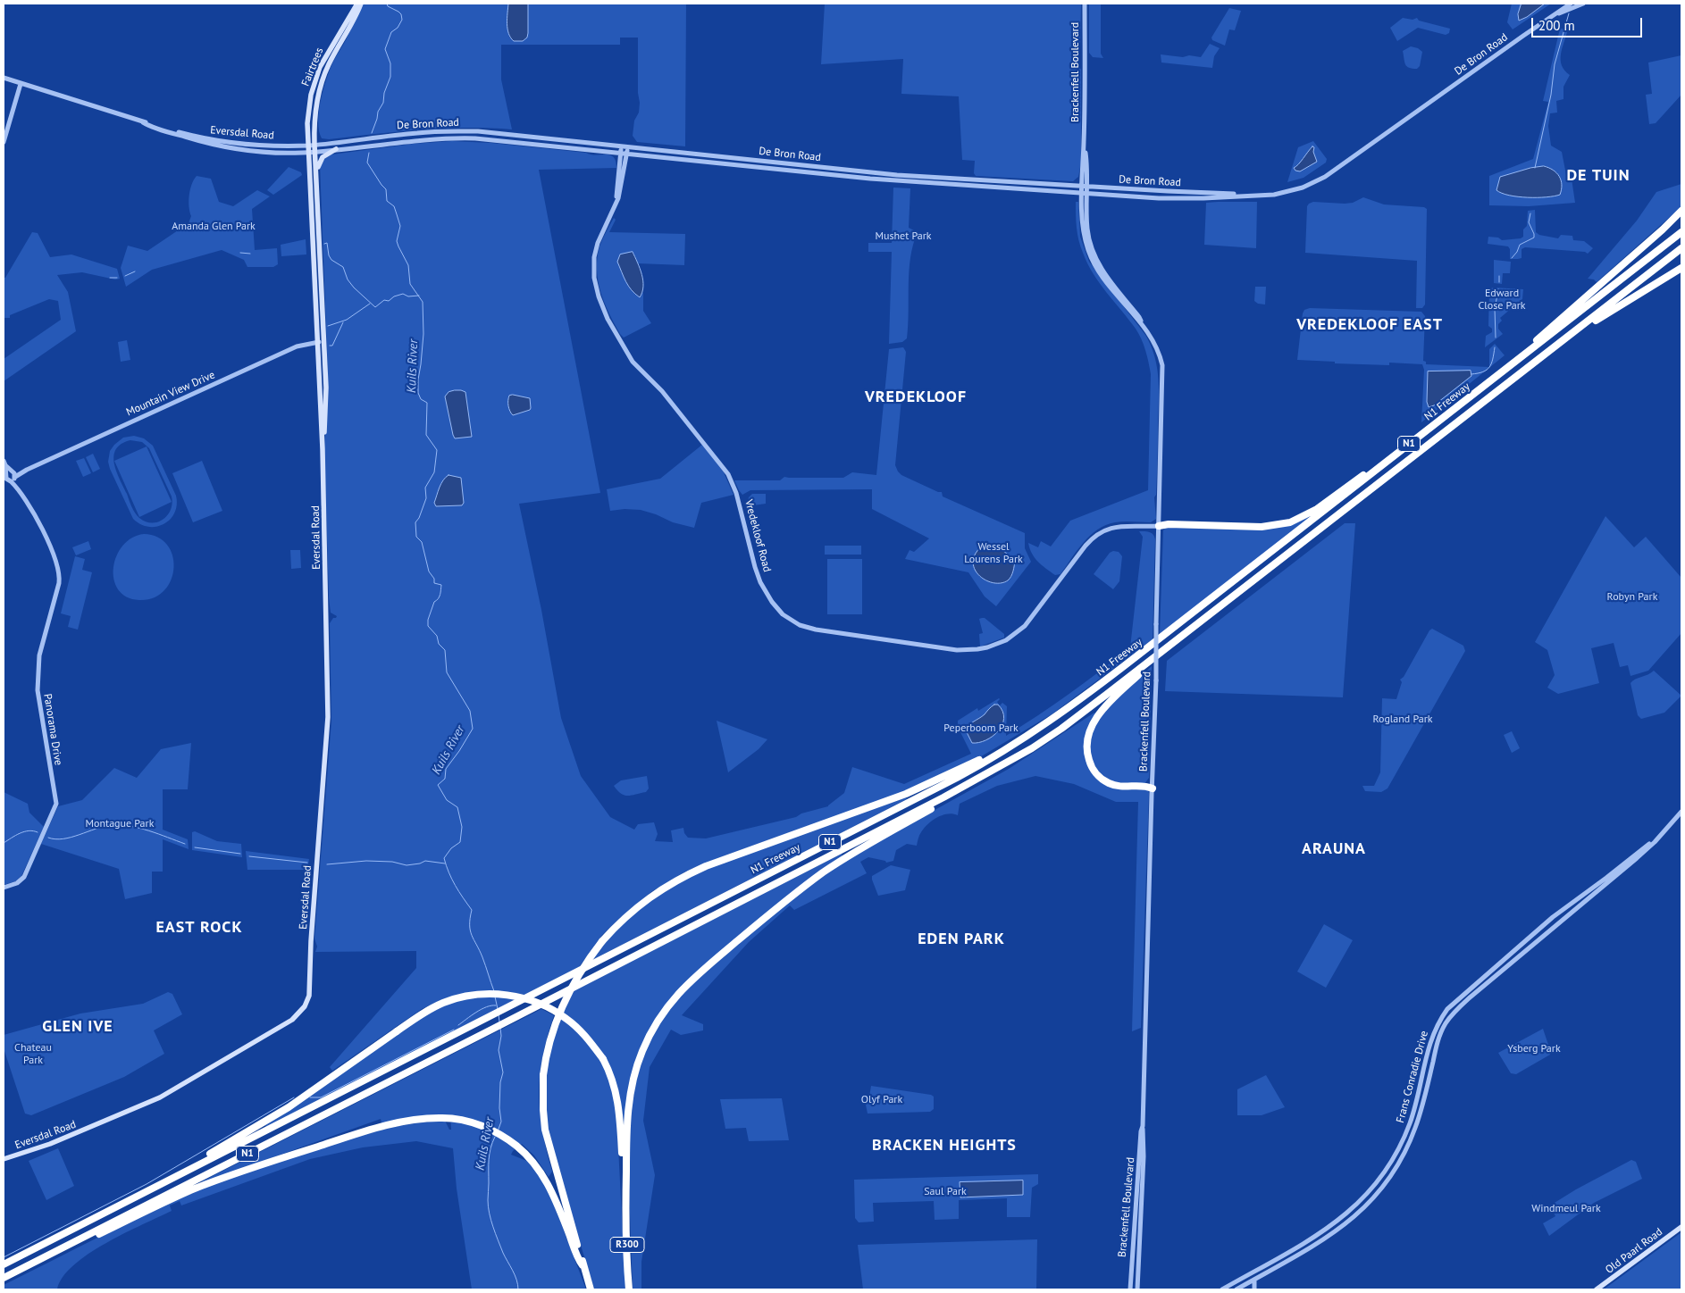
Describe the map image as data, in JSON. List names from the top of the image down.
{
  "streets": {
    "highway": ["N1 Freeway", "N1", "R300"],
    "main road": ["Fairtrees", "Eversdal Road", "Old Paarl Road"],
    "street": [
      "De Bron Road",
      "Brackenfell Boulevard",
      "Mountain View Drive",
      "Vredekloof Road",
      "Panorama Drive",
      "Frans Conradie Drive"
    ]
  },
  "crossings": [
    ["De Bron Road", "Fairtrees"],
    ["De Bron Road", "Brackenfell Boulevard"],
    ["De Bron Road", "Eversdal Road"],
    ["De Bron Road", "Vredekloof Road"],
    ["Fairtrees", "Eversdal Road"],
    ["Brackenfell Boulevard", "Vredekloof Road"],
    ["Eversdal Road", "Mountain View Drive"],
    ["Mountain View Drive", "Panorama Drive"],
    ["N1 Freeway", "N1"]
  ],
  "districts": [
    "DE TUIN",
    "VREDEKLOOF EAST",
    "VREDEKLOOF",
    "ARAUNA",
    "EAST ROCK",
    "EDEN PARK",
    "GLEN IVE",
    "BRACKEN HEIGHTS"
  ],
  "water": ["Kuils River"],
  "parks": [
    "Amanda Glen Park",
    "Mushet Park",
    "Edward Close Park",
    "Wessel Lourens Park",
    "Robyn Park",
    "Rogland Park",
    "Peperboom Park",
    "Montague Park",
    "Chateau Park",
    "Ysberg Park",
    "Olyf Park",
    "Saul Park",
    "Windmeul Park"
  ],
  "scale_bar": "200 m"
}
